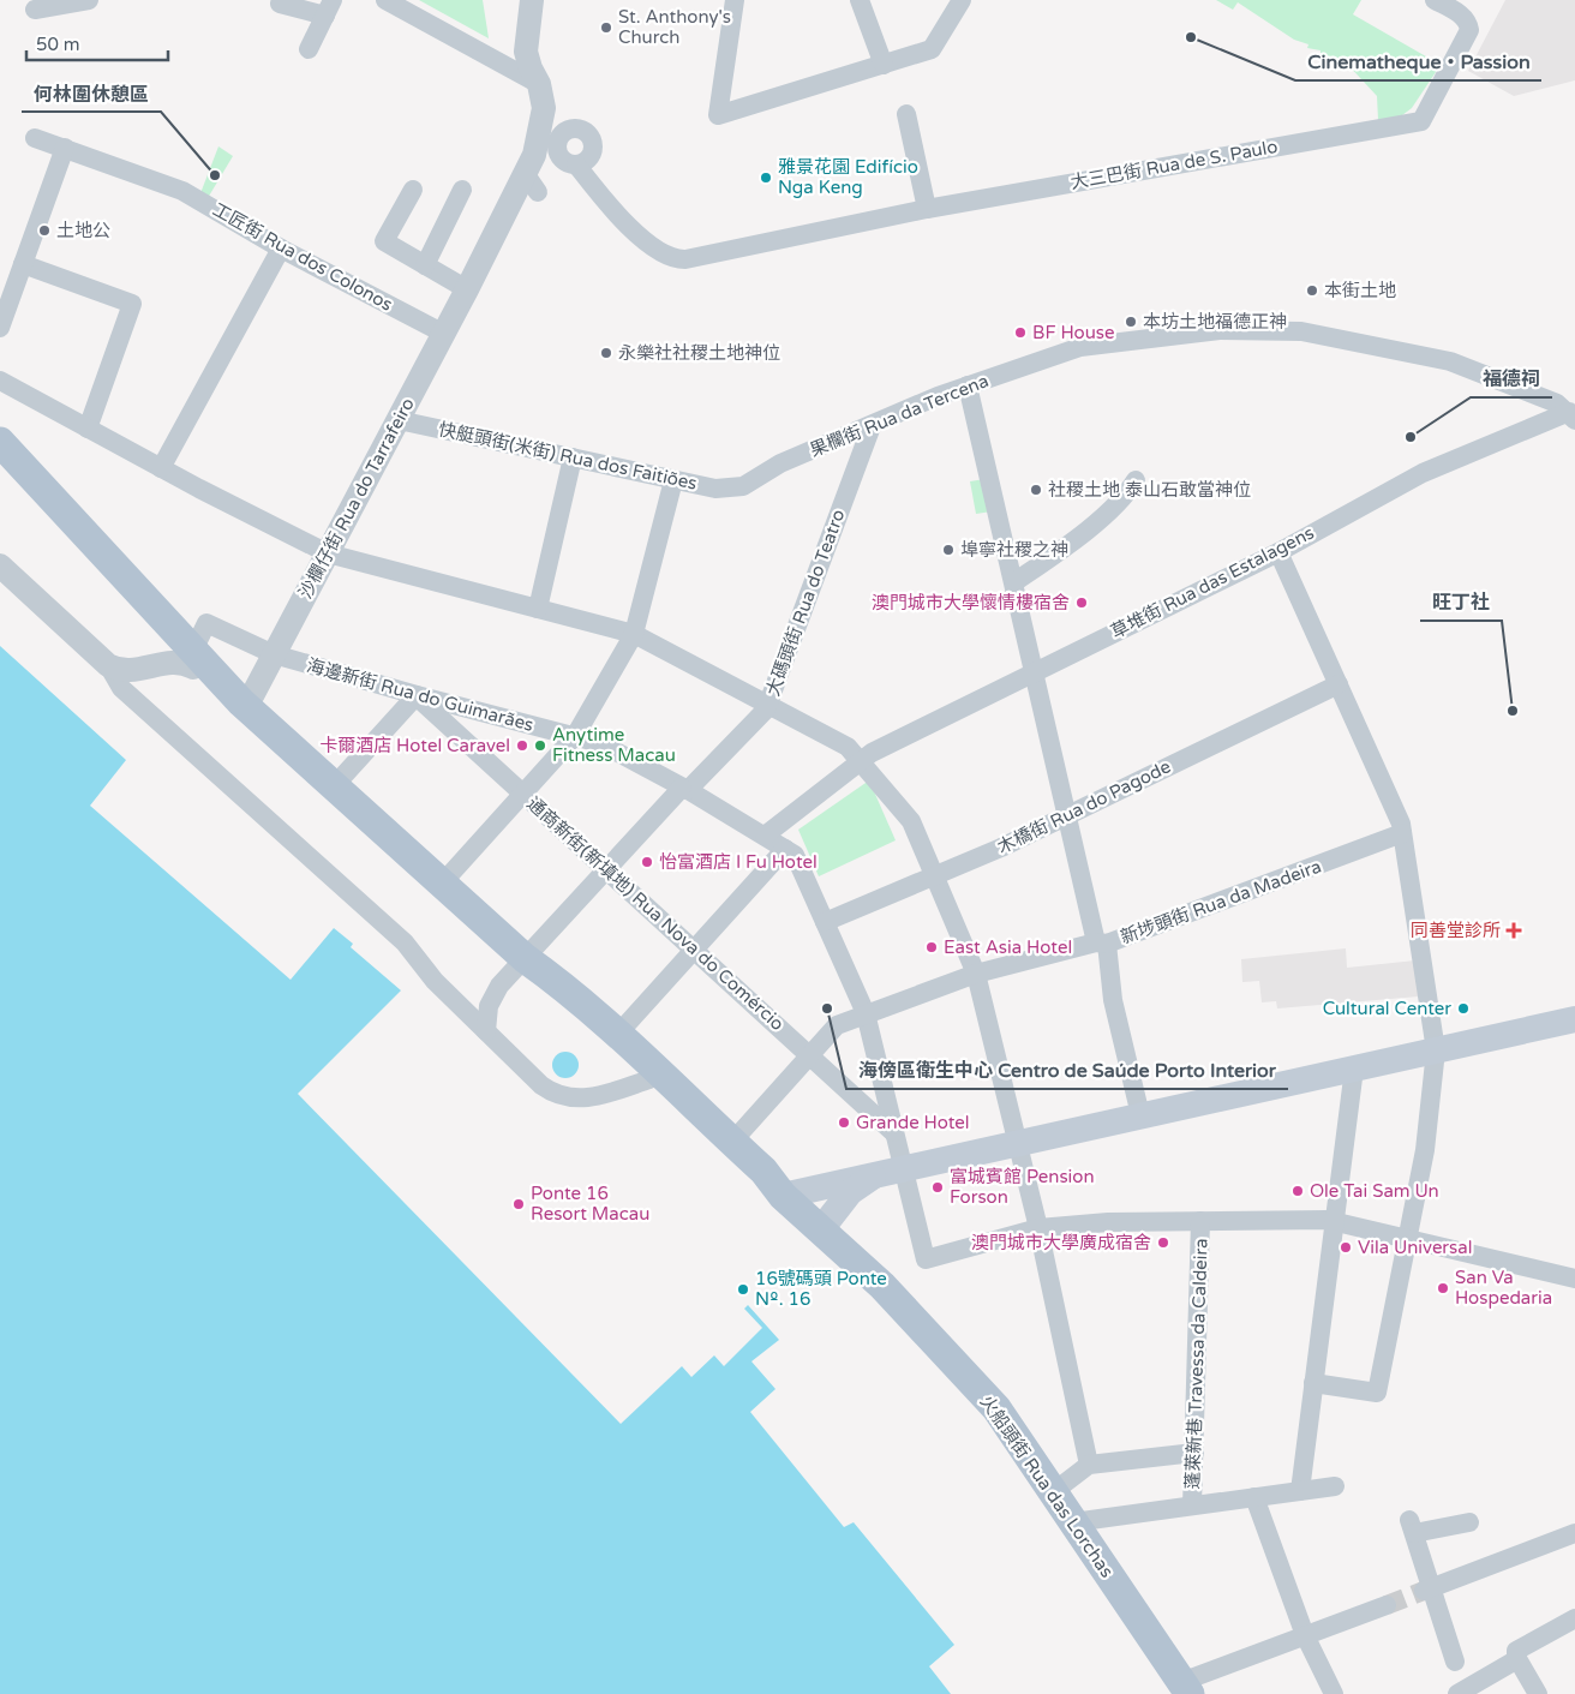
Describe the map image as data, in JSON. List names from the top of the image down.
{
  "streets": {
    "main road": ["火船頭街 Rua das Lorchas"],
    "street": [
      "大三巴街 Rua de S. Paulo",
      "工匠街 Rua dos Colonos",
      "果欄街 Rua da Tercena",
      "快艇頭街(米街) Rua dos Faitiões",
      "沙欄仔街 Rua do Tarrafeiro",
      "草堆街 Rua das Estalagens",
      "大碼頭街 Rua do Teatro",
      "海邊新街 Rua do Guimarães",
      "木橋街 Rua do Pagode",
      "新埗頭街 Rua da Madeira",
      "通商新街(新填地) Rua Nova do Comércio",
      "蓬萊新巷 Travessa da Caldeira"
    ]
  },
  "crossings": [
    ["工匠街 Rua dos Colonos", "沙欄仔街 Rua do Tarrafeiro"],
    ["果欄街 Rua da Tercena", "快艇頭街(米街) Rua dos Faitiões"],
    ["果欄街 Rua da Tercena", "草堆街 Rua das Estalagens"],
    ["果欄街 Rua da Tercena", "大碼頭街 Rua do Teatro"],
    ["快艇頭街(米街) Rua dos Faitiões", "沙欄仔街 Rua do Tarrafeiro"],
    ["沙欄仔街 Rua do Tarrafeiro", "海邊新街 Rua do Guimarães"],
    ["草堆街 Rua das Estalagens", "海邊新街 Rua do Guimarães"],
    ["大碼頭街 Rua do Teatro", "海邊新街 Rua do Guimarães"],
    ["大碼頭街 Rua do Teatro", "通商新街(新填地) Rua Nova do Comércio"],
    ["海邊新街 Rua do Guimarães", "木橋街 Rua do Pagode"],
    ["海邊新街 Rua do Guimarães", "新埗頭街 Rua da Madeira"],
    ["海邊新街 Rua do Guimarães", "通商新街(新填地) Rua Nova do Comércio"],
    ["新埗頭街 Rua da Madeira", "通商新街(新填地) Rua Nova do Comércio"]
  ],
  "places": {
    "other": [
      "St. Anthony's Church",
      "Cinematheque・Passion",
      "何林圍休憩區",
      "雅景花園 Edifício Nga Keng",
      "土地公",
      "本街土地",
      "本坊土地福德正神",
      "BF House",
      "永樂社社稷土地神位",
      "福德祠",
      "社稷土地 泰山石敢當神位",
      "埠寧社稷之神",
      "澳門城市大學懷情樓宿舍",
      "旺丁社",
      "卡爾酒店 Hotel Caravel",
      "Anytime Fitness Macau",
      "怡富酒店 I Fu Hotel",
      "East Asia Hotel",
      "海傍區衛生中心 Centro de Saúde Porto Interior",
      "Cultural Center",
      "Grande Hotel",
      "富城賓館 Pension Forson",
      "Ole Tai Sam Un",
      "Ponte 16 Resort Macau",
      "澳門城市大學廣成宿舍",
      "Vila Universal",
      "San Va Hospedaria",
      "16號碼頭 Ponte Nº. 16"
    ],
    "health": ["同善堂診所"]
  },
  "scale_bar": "50 m"
}
